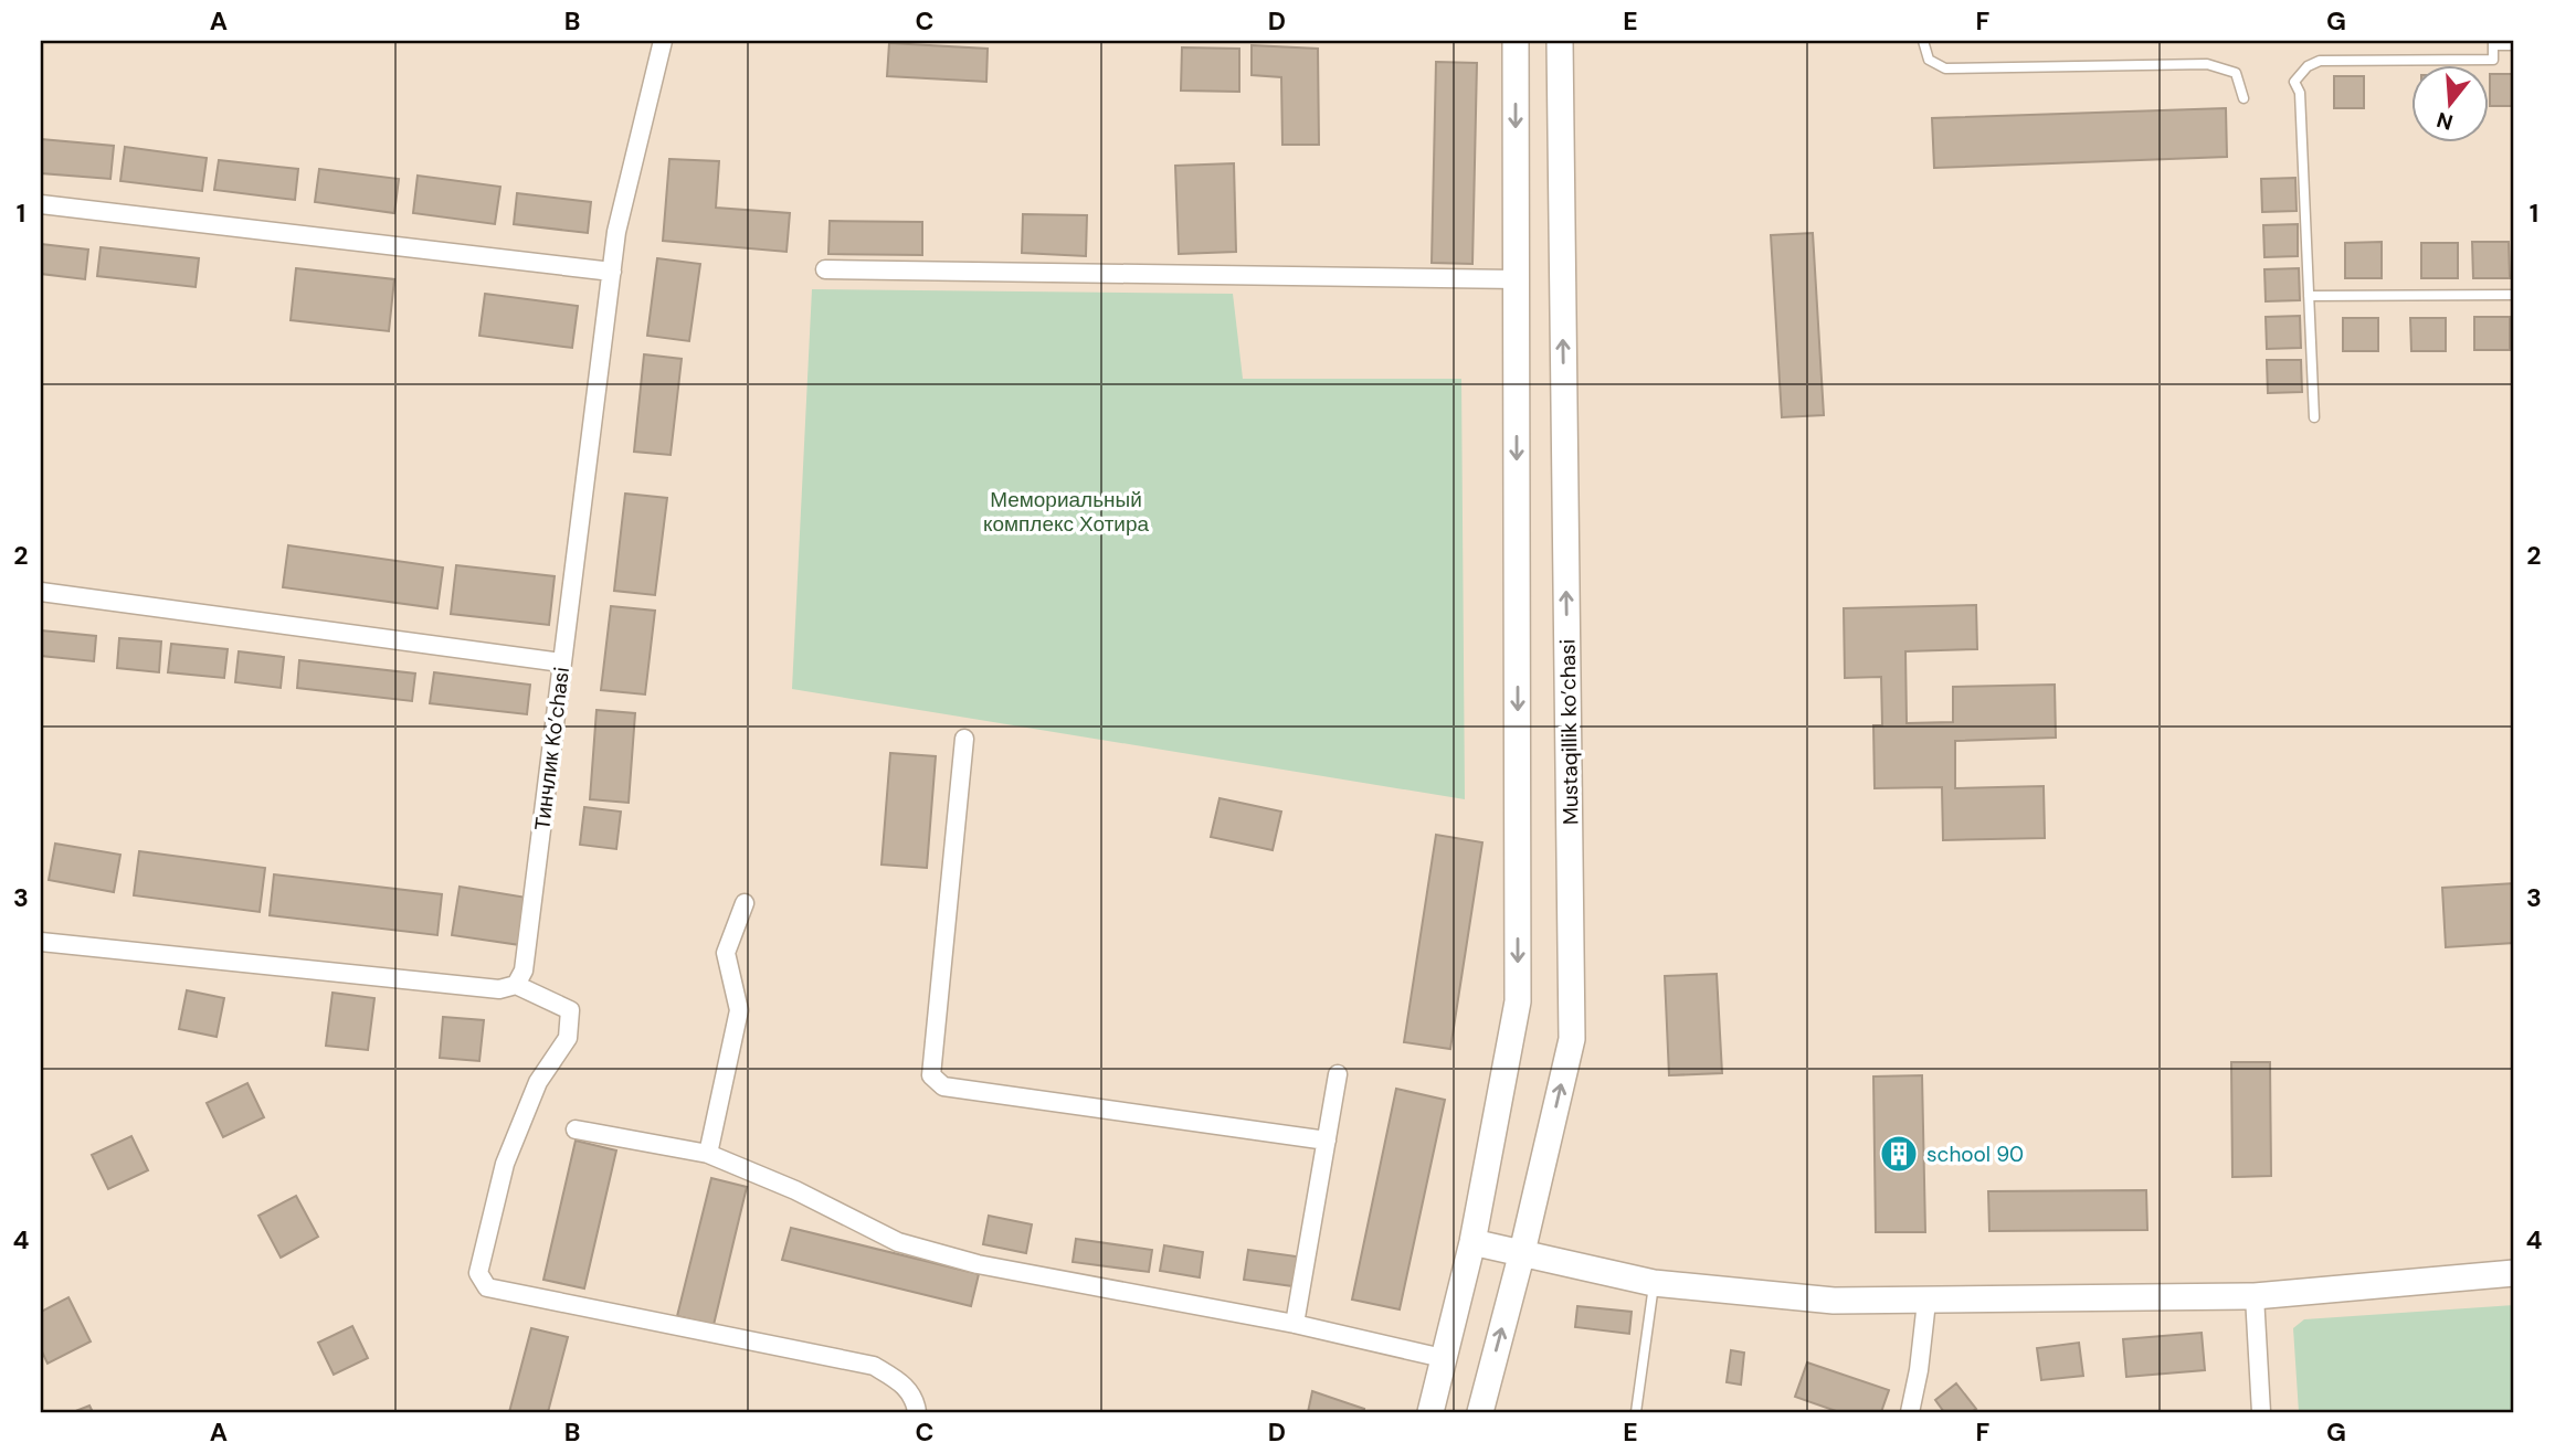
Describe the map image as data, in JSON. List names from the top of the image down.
{
  "streets": {
    "main road": ["Mustaqillik ko’chasi"],
    "street": ["Тинчлик Ko’chasi"]
  },
  "parks": ["Мемориальный комплекс Хотира"],
  "places": {
    "building": ["school 90"]
  },
  "north": "bottom",
  "grid": {
    "columns": [
      "A",
      "B",
      "C",
      "D",
      "E",
      "F",
      "G"
    ],
    "rows": [
      "1",
      "2",
      "3",
      "4"
    ]
  }
}
